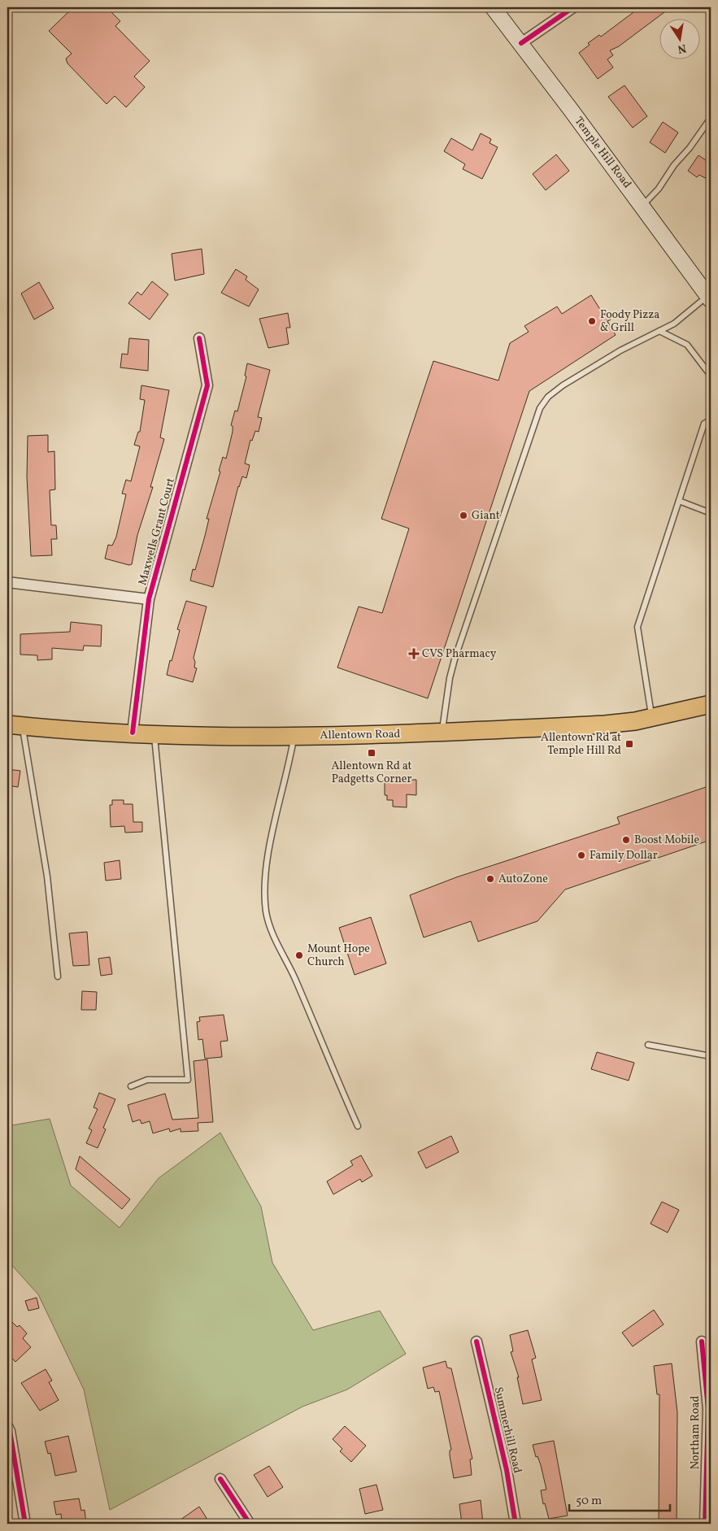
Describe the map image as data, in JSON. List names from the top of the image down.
{
  "streets": {
    "main road": ["Temple Hill Road", "Allentown Road"],
    "street": ["Maxwells Grant Court", "Summerhill Road", "Northam Road"]
  },
  "crossings": [
    ["Maxwells Grant Court", "Allentown Road"]
  ],
  "places": {
    "other": [
      "Foody Pizza & Grill",
      "Giant",
      "Boost Mobile",
      "Family Dollar",
      "AutoZone",
      "Mount Hope Church"
    ],
    "health": ["CVS Pharmacy"],
    "transit": ["Allentown Rd at Temple Hill Rd", "Allentown Rd at Padgetts Corner"]
  },
  "scale_bar": "50 m",
  "north": "bottom"
}
